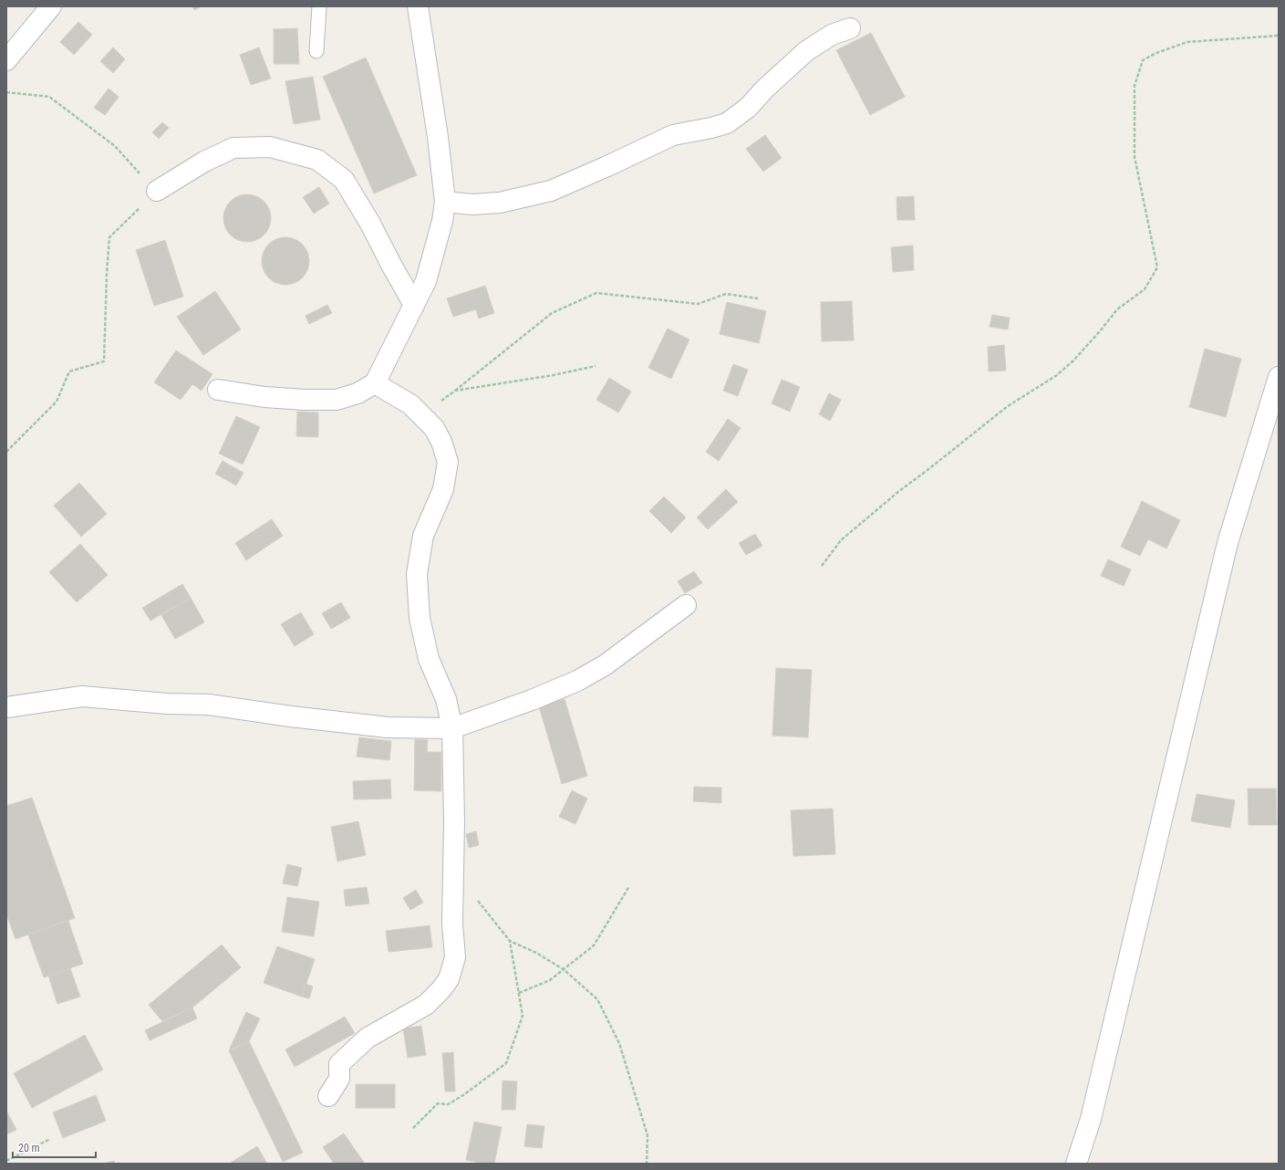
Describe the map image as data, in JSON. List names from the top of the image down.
{
  "scale_bar": "20 m"
}
